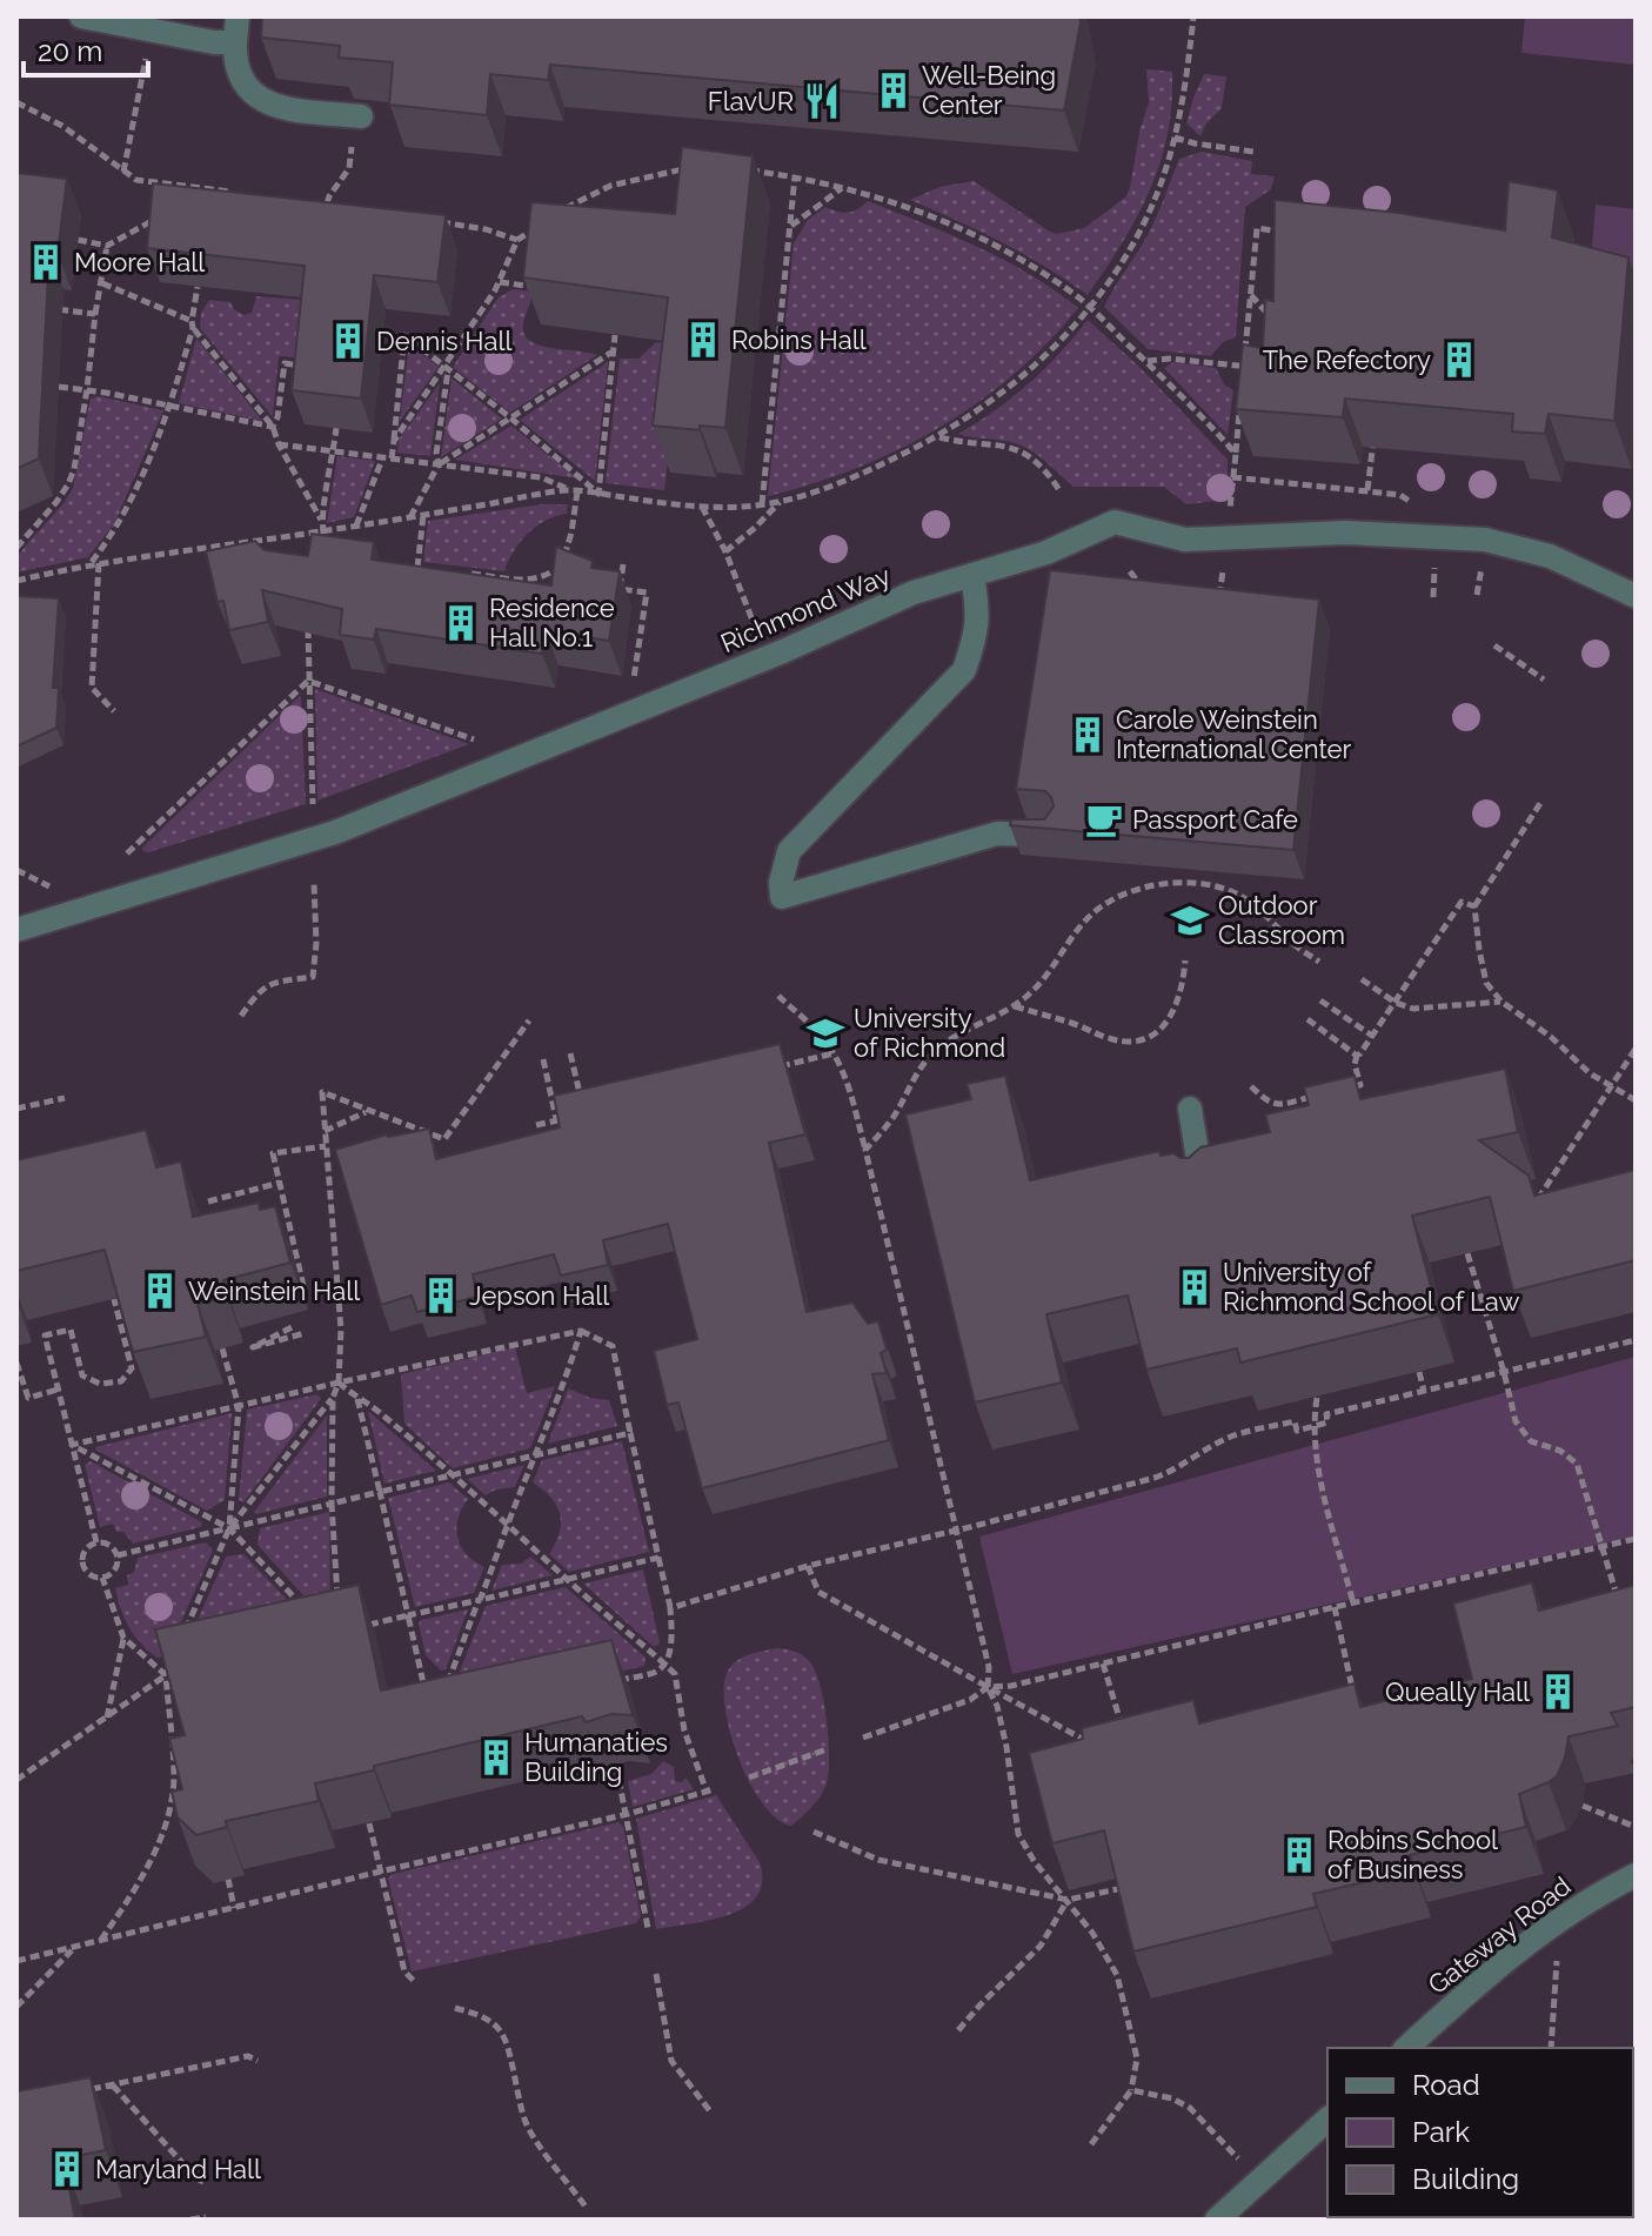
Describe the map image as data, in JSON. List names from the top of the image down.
{
  "streets": {
    "street": ["Richmond Way", "Gateway Road"]
  },
  "places": {
    "building": [
      "Well-Being Center",
      "Moore Hall",
      "Robins Hall",
      "Dennis Hall",
      "The Refectory",
      "Residence Hall No.1",
      "Carole Weinstein International Center",
      "University of Richmond School of Law",
      "Weinstein Hall",
      "Jepson Hall",
      "Queally Hall",
      "Humanaties Building",
      "Robins School of Business",
      "Maryland Hall"
    ],
    "restaurant": ["FlavUR"],
    "cafe": ["Passport Cafe"],
    "school or university": ["Outdoor Classroom", "University of Richmond"]
  },
  "legend": ["Road", "Park", "Building"],
  "scale_bar": "20 m"
}
